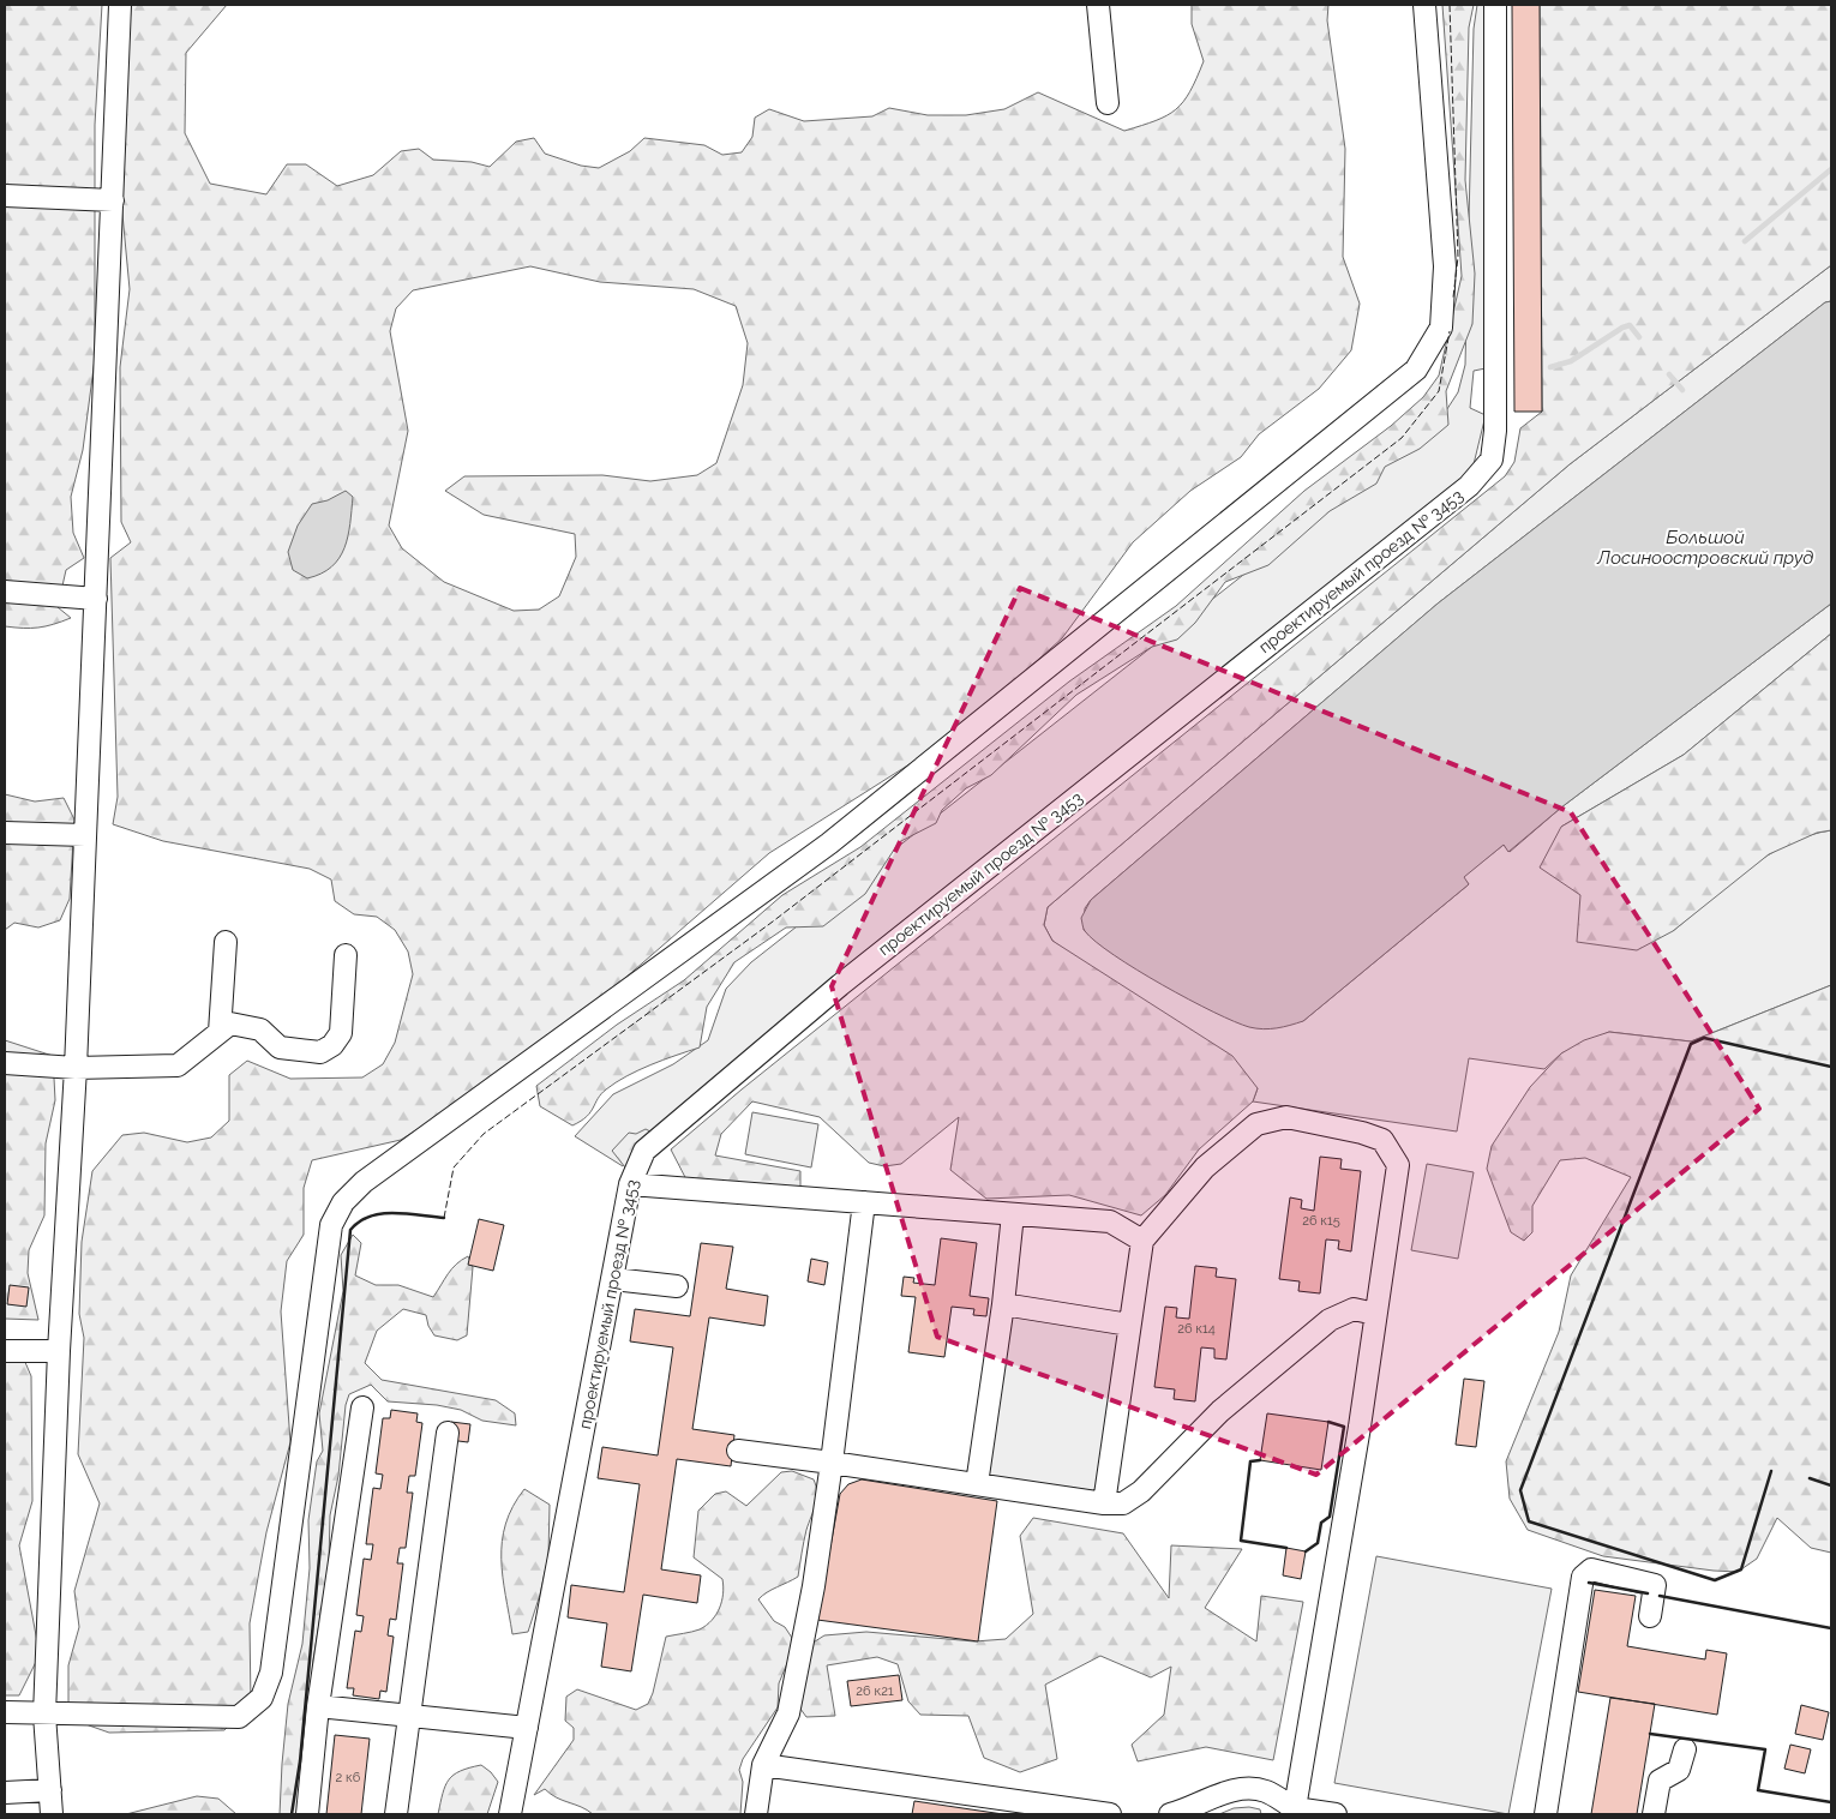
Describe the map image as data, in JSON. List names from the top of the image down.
{
  "streets": {
    "street": ["проектируемый проезд № 3453"]
  },
  "water": ["Большой Лосиноостровский пруд"],
  "house_numbers": [
    "26 к15",
    "26 к14",
    "26 к21",
    "2 к6"
  ]
}
